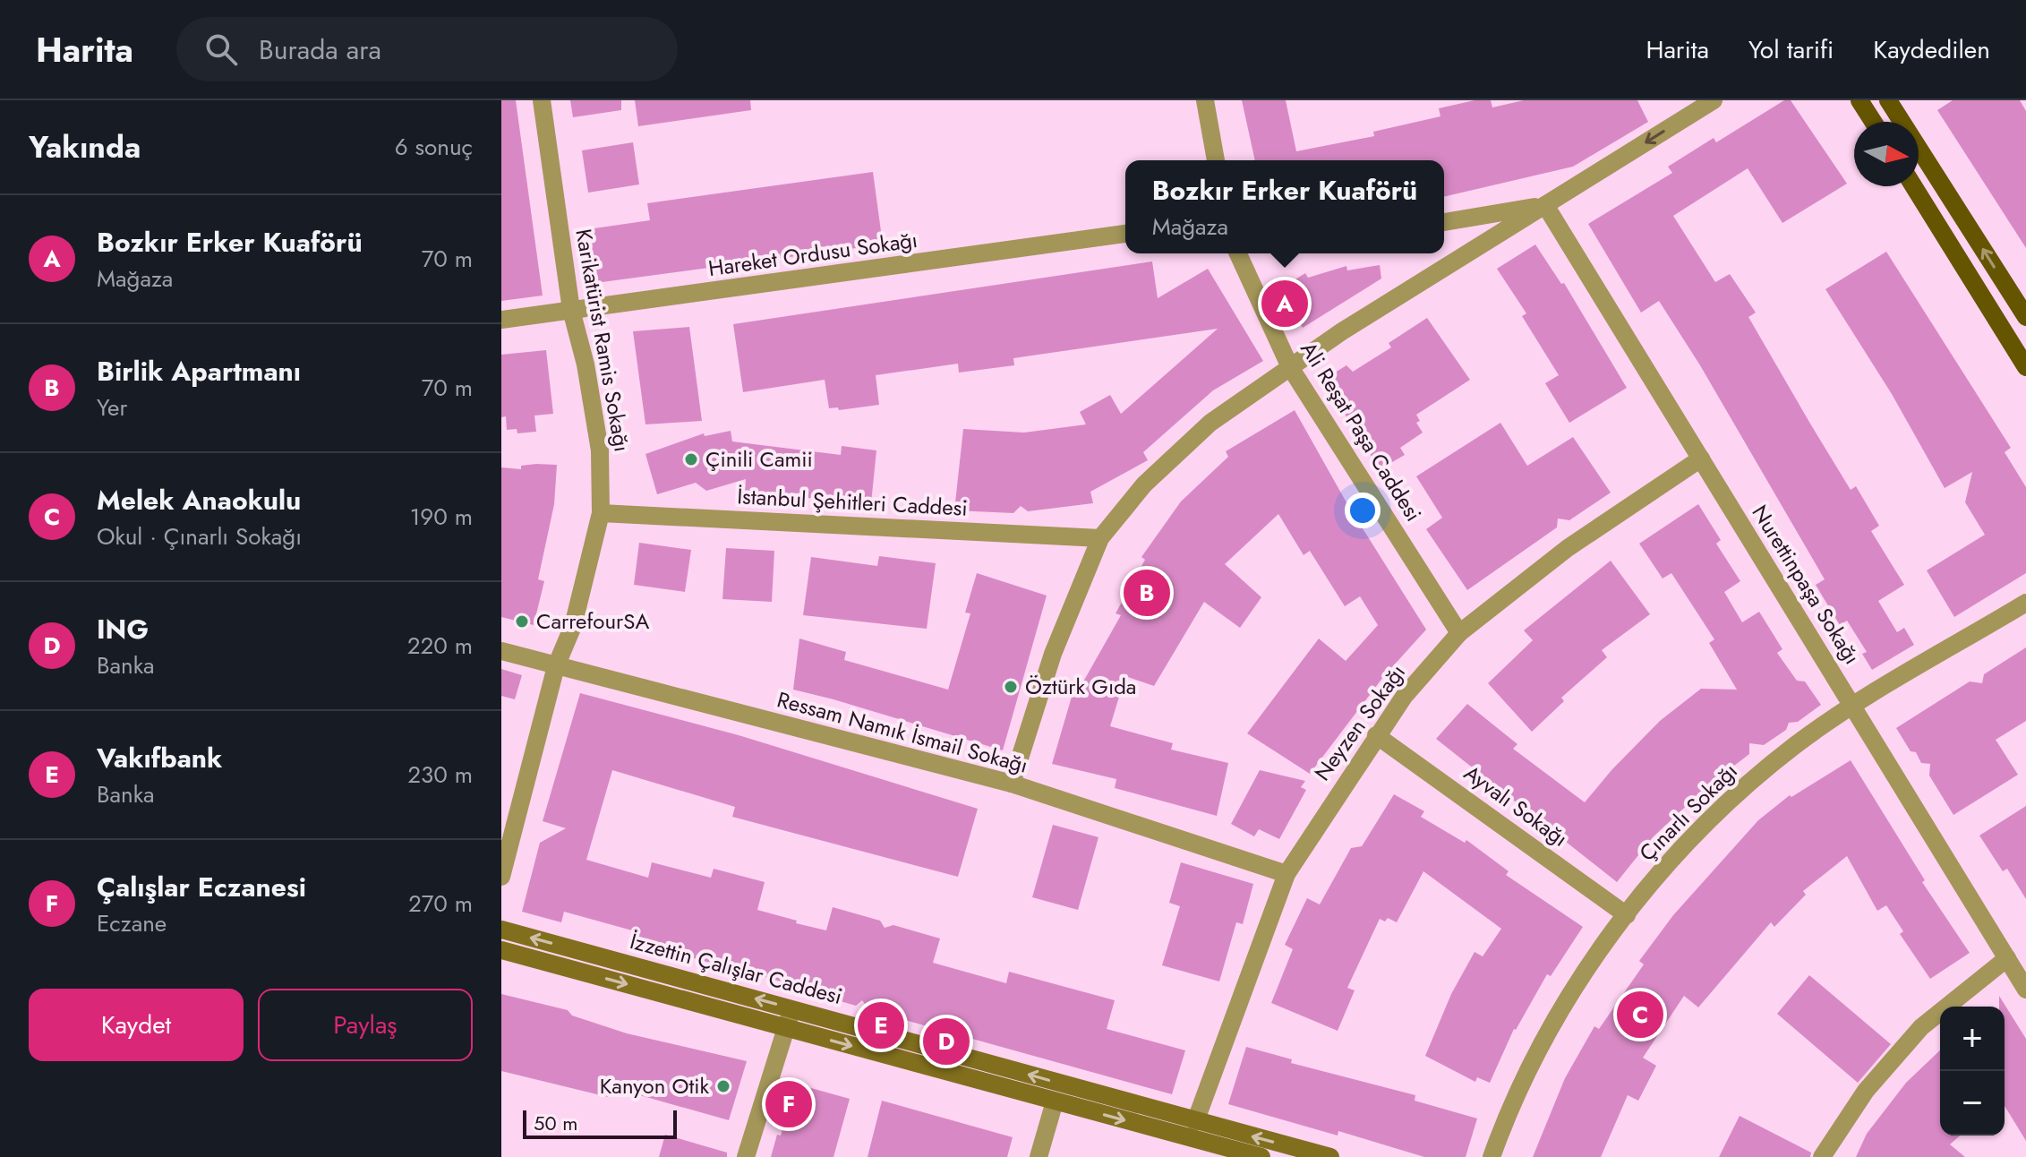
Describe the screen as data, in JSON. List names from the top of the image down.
{
  "streets": {
    "main road": ["İzzettin Çalışlar Caddesi"],
    "street": [
      "Hareket Ordusu Sokağı",
      "Karikatürist Ramis Sokağı",
      "Ali Reşat Paşa Caddesi",
      "İstanbul Şehitleri Caddesi",
      "Nurettinpaşa Sokağı",
      "Neyzen Sokağı",
      "Ressam Namık İsmail Sokağı",
      "Ayvalı Sokağı",
      "Çınarlı Sokağı"
    ]
  },
  "crossings": [
    ["Hareket Ordusu Sokağı", "Karikatürist Ramis Sokağı"],
    ["Karikatürist Ramis Sokağı", "İstanbul Şehitleri Caddesi"],
    ["Karikatürist Ramis Sokağı", "Ressam Namık İsmail Sokağı"],
    ["Ali Reşat Paşa Caddesi", "Neyzen Sokağı"],
    ["Nurettinpaşa Sokağı", "Neyzen Sokağı"],
    ["Nurettinpaşa Sokağı", "Çınarlı Sokağı"],
    ["Neyzen Sokağı", "Ressam Namık İsmail Sokağı"],
    ["Neyzen Sokağı", "Ayvalı Sokağı"],
    ["Neyzen Sokağı", "İzzettin Çalışlar Caddesi"],
    ["Ayvalı Sokağı", "Çınarlı Sokağı"]
  ],
  "places": [
    "Çinili Camii",
    "CarrefourSA",
    "Öztürk Gıda",
    "Kanyon Otik"
  ],
  "scale_bar": "50 m",
  "north": "right",
  "page": {
    "header": "Harita",
    "search": "Burada ara",
    "nav": ["Harita", "Yol tarifi", "Kaydedilen"],
    "heading": ["Yakında", "6 sonuç"],
    "popup": ["Bozkır Erker Kuaförü", "Mağaza"],
    "list": [
      {
        "mark": "A",
        "name": "Bozkır Erker Kuaförü",
        "note": "Mağaza",
        "value": "70 m"
      },
      {
        "mark": "B",
        "name": "Birlik Apartmanı",
        "note": "Yer",
        "value": "70 m"
      },
      {
        "mark": "C",
        "name": "Melek Anaokulu",
        "note": "Okul · Çınarlı Sokağı",
        "value": "190 m"
      },
      {
        "mark": "D",
        "name": "ING",
        "note": "Banka",
        "value": "220 m"
      },
      {
        "mark": "E",
        "name": "Vakıfbank",
        "note": "Banka",
        "value": "230 m"
      },
      {
        "mark": "F",
        "name": "Çalışlar Eczanesi",
        "note": "Eczane",
        "value": "270 m"
      }
    ],
    "pins": [
      "A",
      "B",
      "C",
      "E",
      "D",
      "F"
    ],
    "buttons": ["Kaydet", "Paylaş"],
    "map_buttons": ["+", "−"],
    "scale": "50 m"
  }
}
